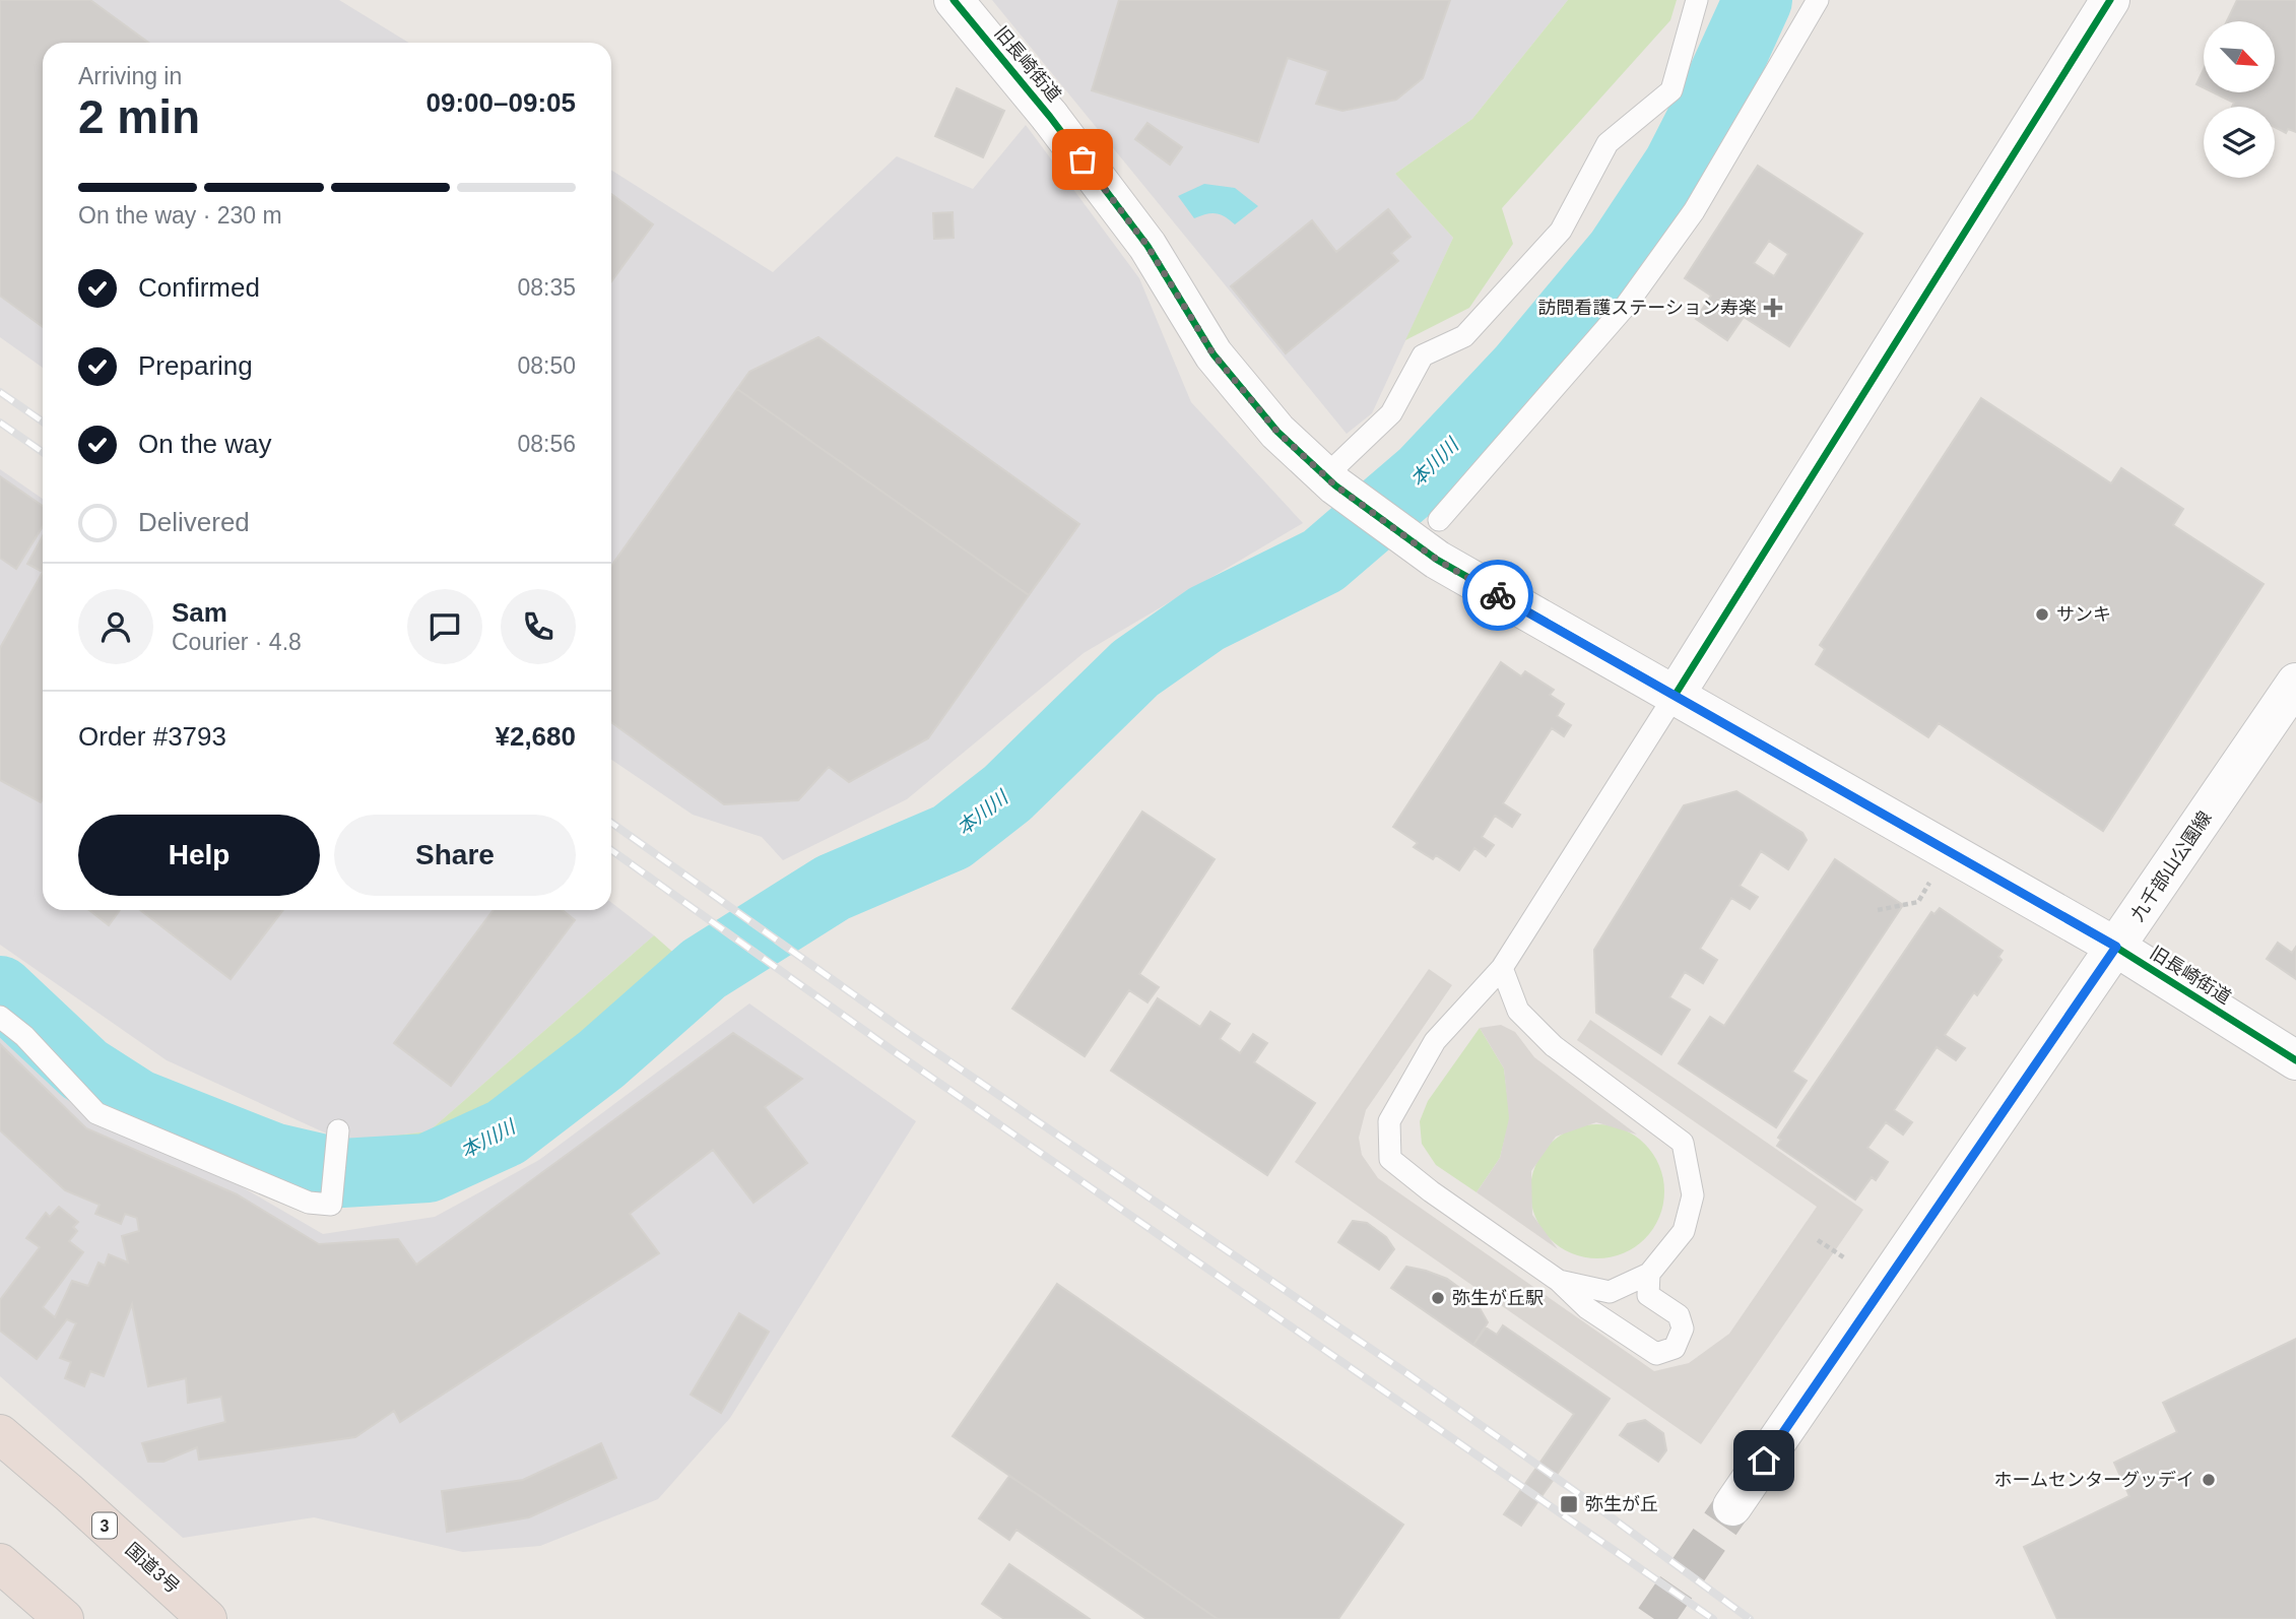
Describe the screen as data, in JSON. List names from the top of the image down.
{
  "streets": {
    "highway": ["3", "国道3号"],
    "street": ["旧長崎街道", "九千部山公園線"]
  },
  "crossings": [
    ["旧長崎街道", "九千部山公園線"]
  ],
  "water": ["本川川"],
  "places": {
    "health": ["訪問看護ステーション寿楽"],
    "other": ["サンキ", "弥生が丘駅", "ホームセンターグッデイ"],
    "transit": ["弥生が丘"]
  },
  "north": "bottom right",
  "page": {
    "heading": ["2 min", "Arriving in", "09:00–09:05"],
    "panel": [
      "Sam",
      "Courier · 4.8",
      "Order #3793",
      "¥2,680"
    ],
    "bar": "On the way · 230 m",
    "list": [
      ["Confirmed", "08:35"],
      ["Preparing", "08:50"],
      ["On the way", "08:56"],
      "Delivered"
    ],
    "buttons": ["Help", "Share"]
  }
}
